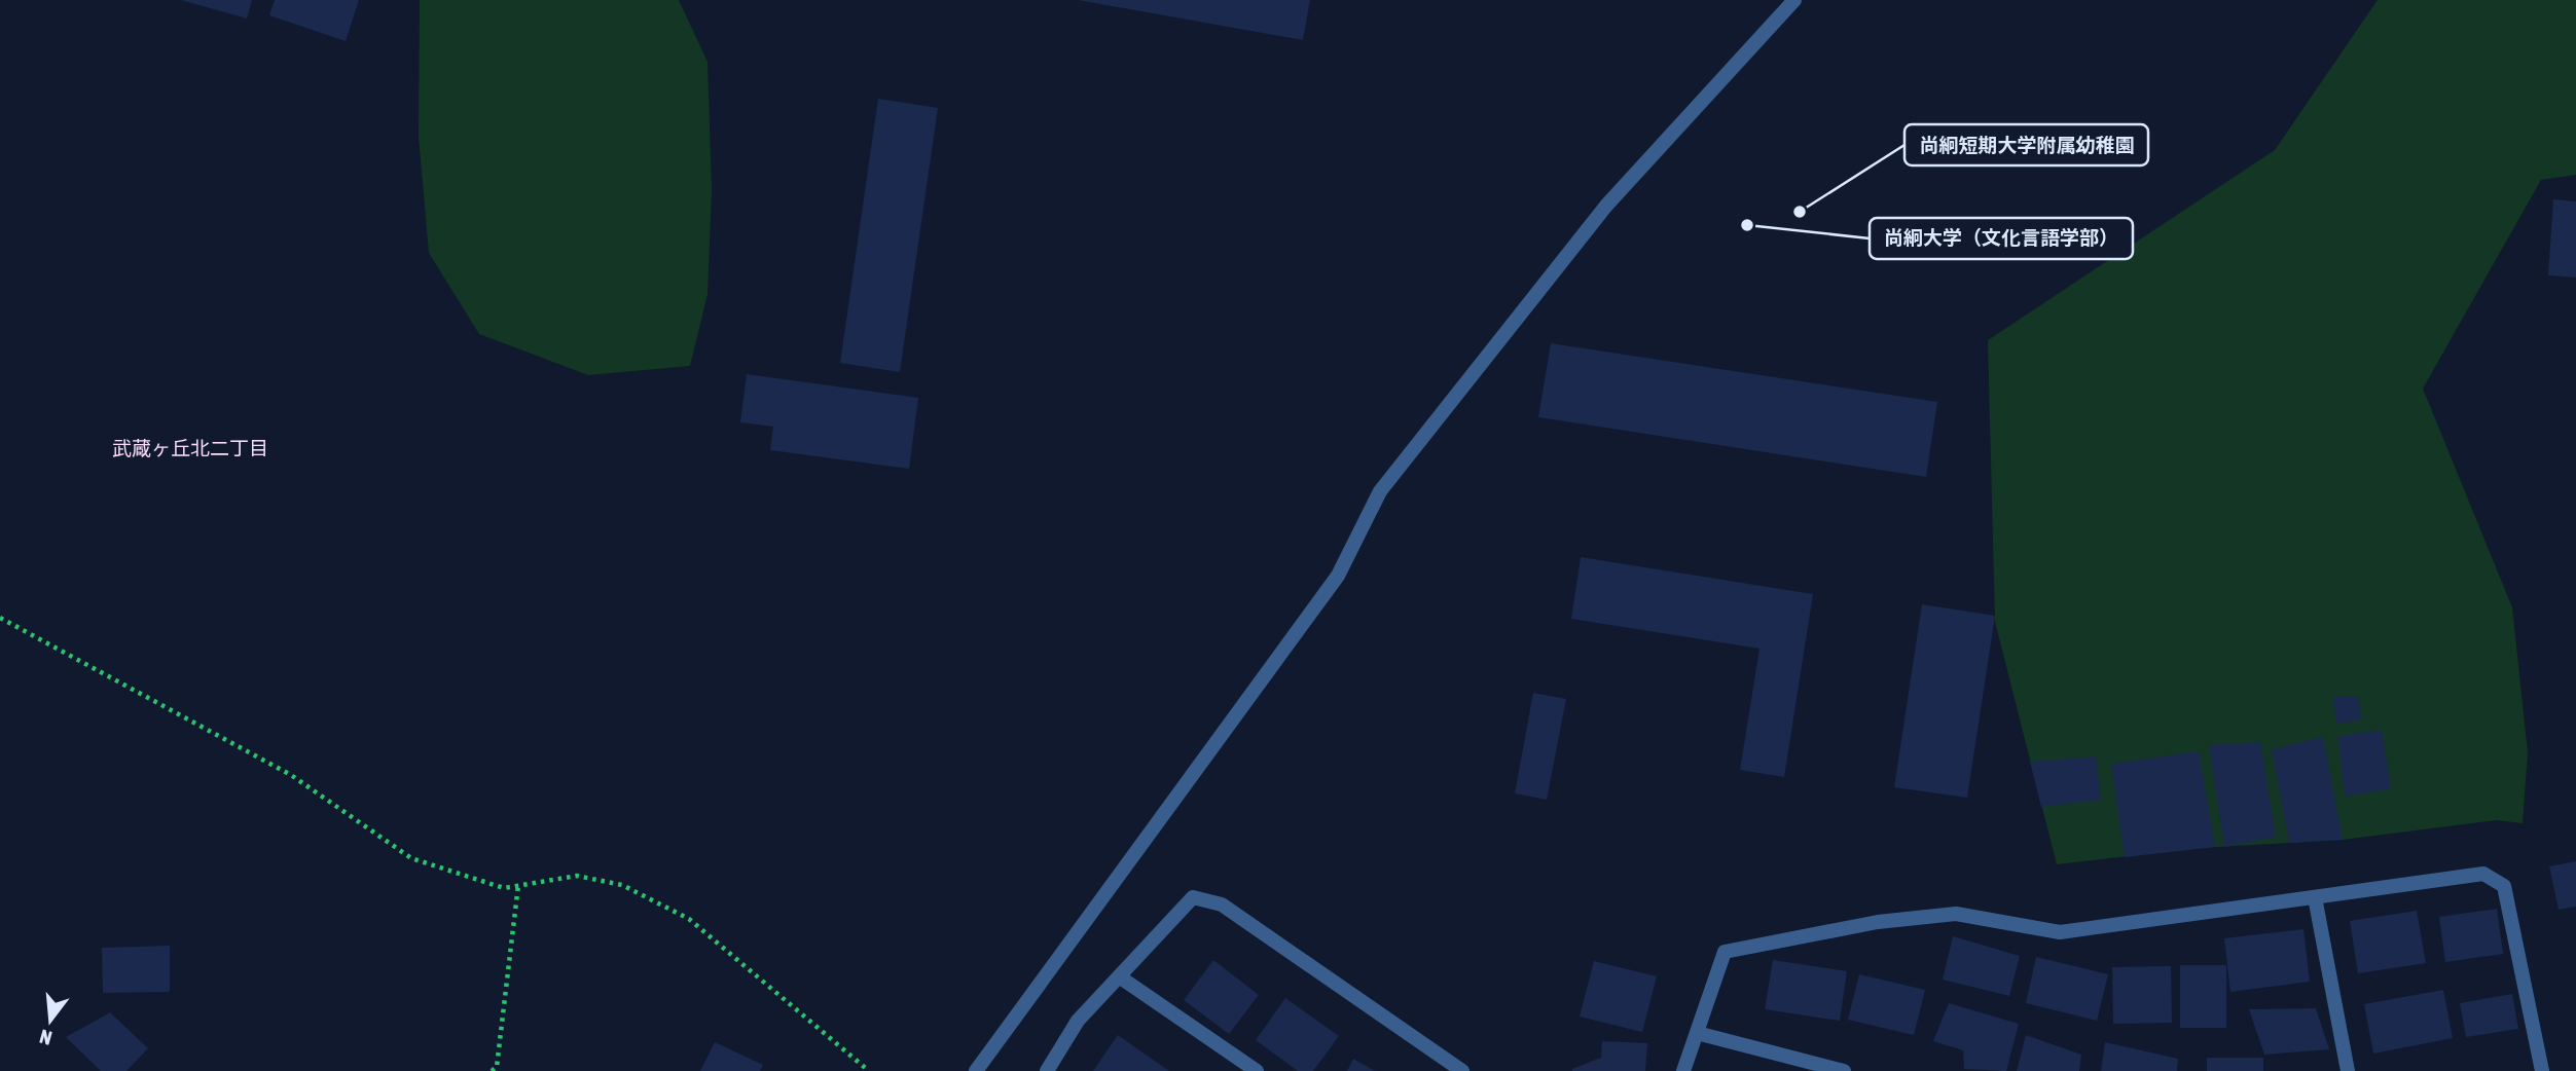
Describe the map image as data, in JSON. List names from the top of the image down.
{
  "districts": ["武蔵ヶ丘北二丁目"],
  "places": ["尚絅短期大学附属幼稚園", "尚絅大学（文化言語学部）"],
  "north": "bottom"
}
